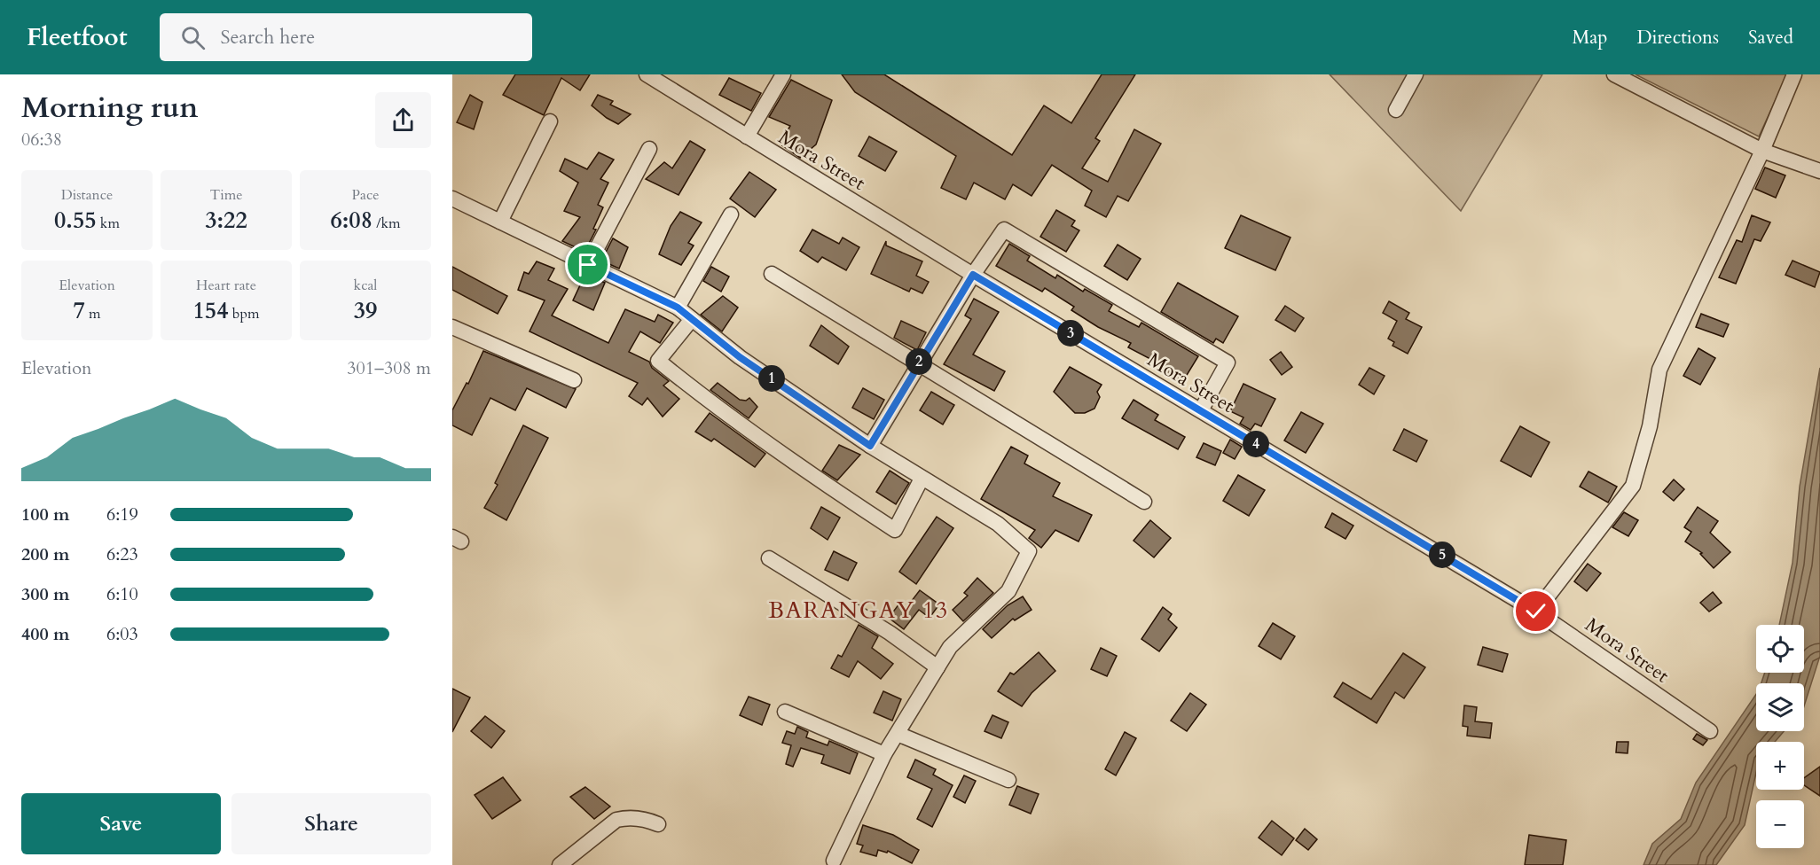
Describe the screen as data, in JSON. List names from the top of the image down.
{
  "streets": {
    "street": ["Mora Street"]
  },
  "districts": ["BARANGAY 13"],
  "page": {
    "header": "Fleetfoot",
    "search": "Search here",
    "nav": ["Map", "Directions", "Saved"],
    "heading": ["Morning run", "06:38"],
    "stats": [
      ["Distance", "0.55 km"],
      ["Time", "3:22"],
      ["Pace", "6:08 /km"],
      ["Elevation", "7 m"],
      ["Heart rate", "154 bpm"],
      ["kcal", "39"]
    ],
    "pins": [
      "3",
      "2",
      "1",
      "4",
      "5"
    ],
    "chart": ["Elevation", "301–308 m"],
    "list": [
      {
        "name": "100 m",
        "note": "6:19"
      },
      {
        "name": "200 m",
        "note": "6:23"
      },
      {
        "name": "300 m",
        "note": "6:10"
      },
      {
        "name": "400 m",
        "note": "6:03"
      }
    ],
    "map_buttons": ["+", "−"],
    "buttons": ["Save", "Share"]
  }
}
